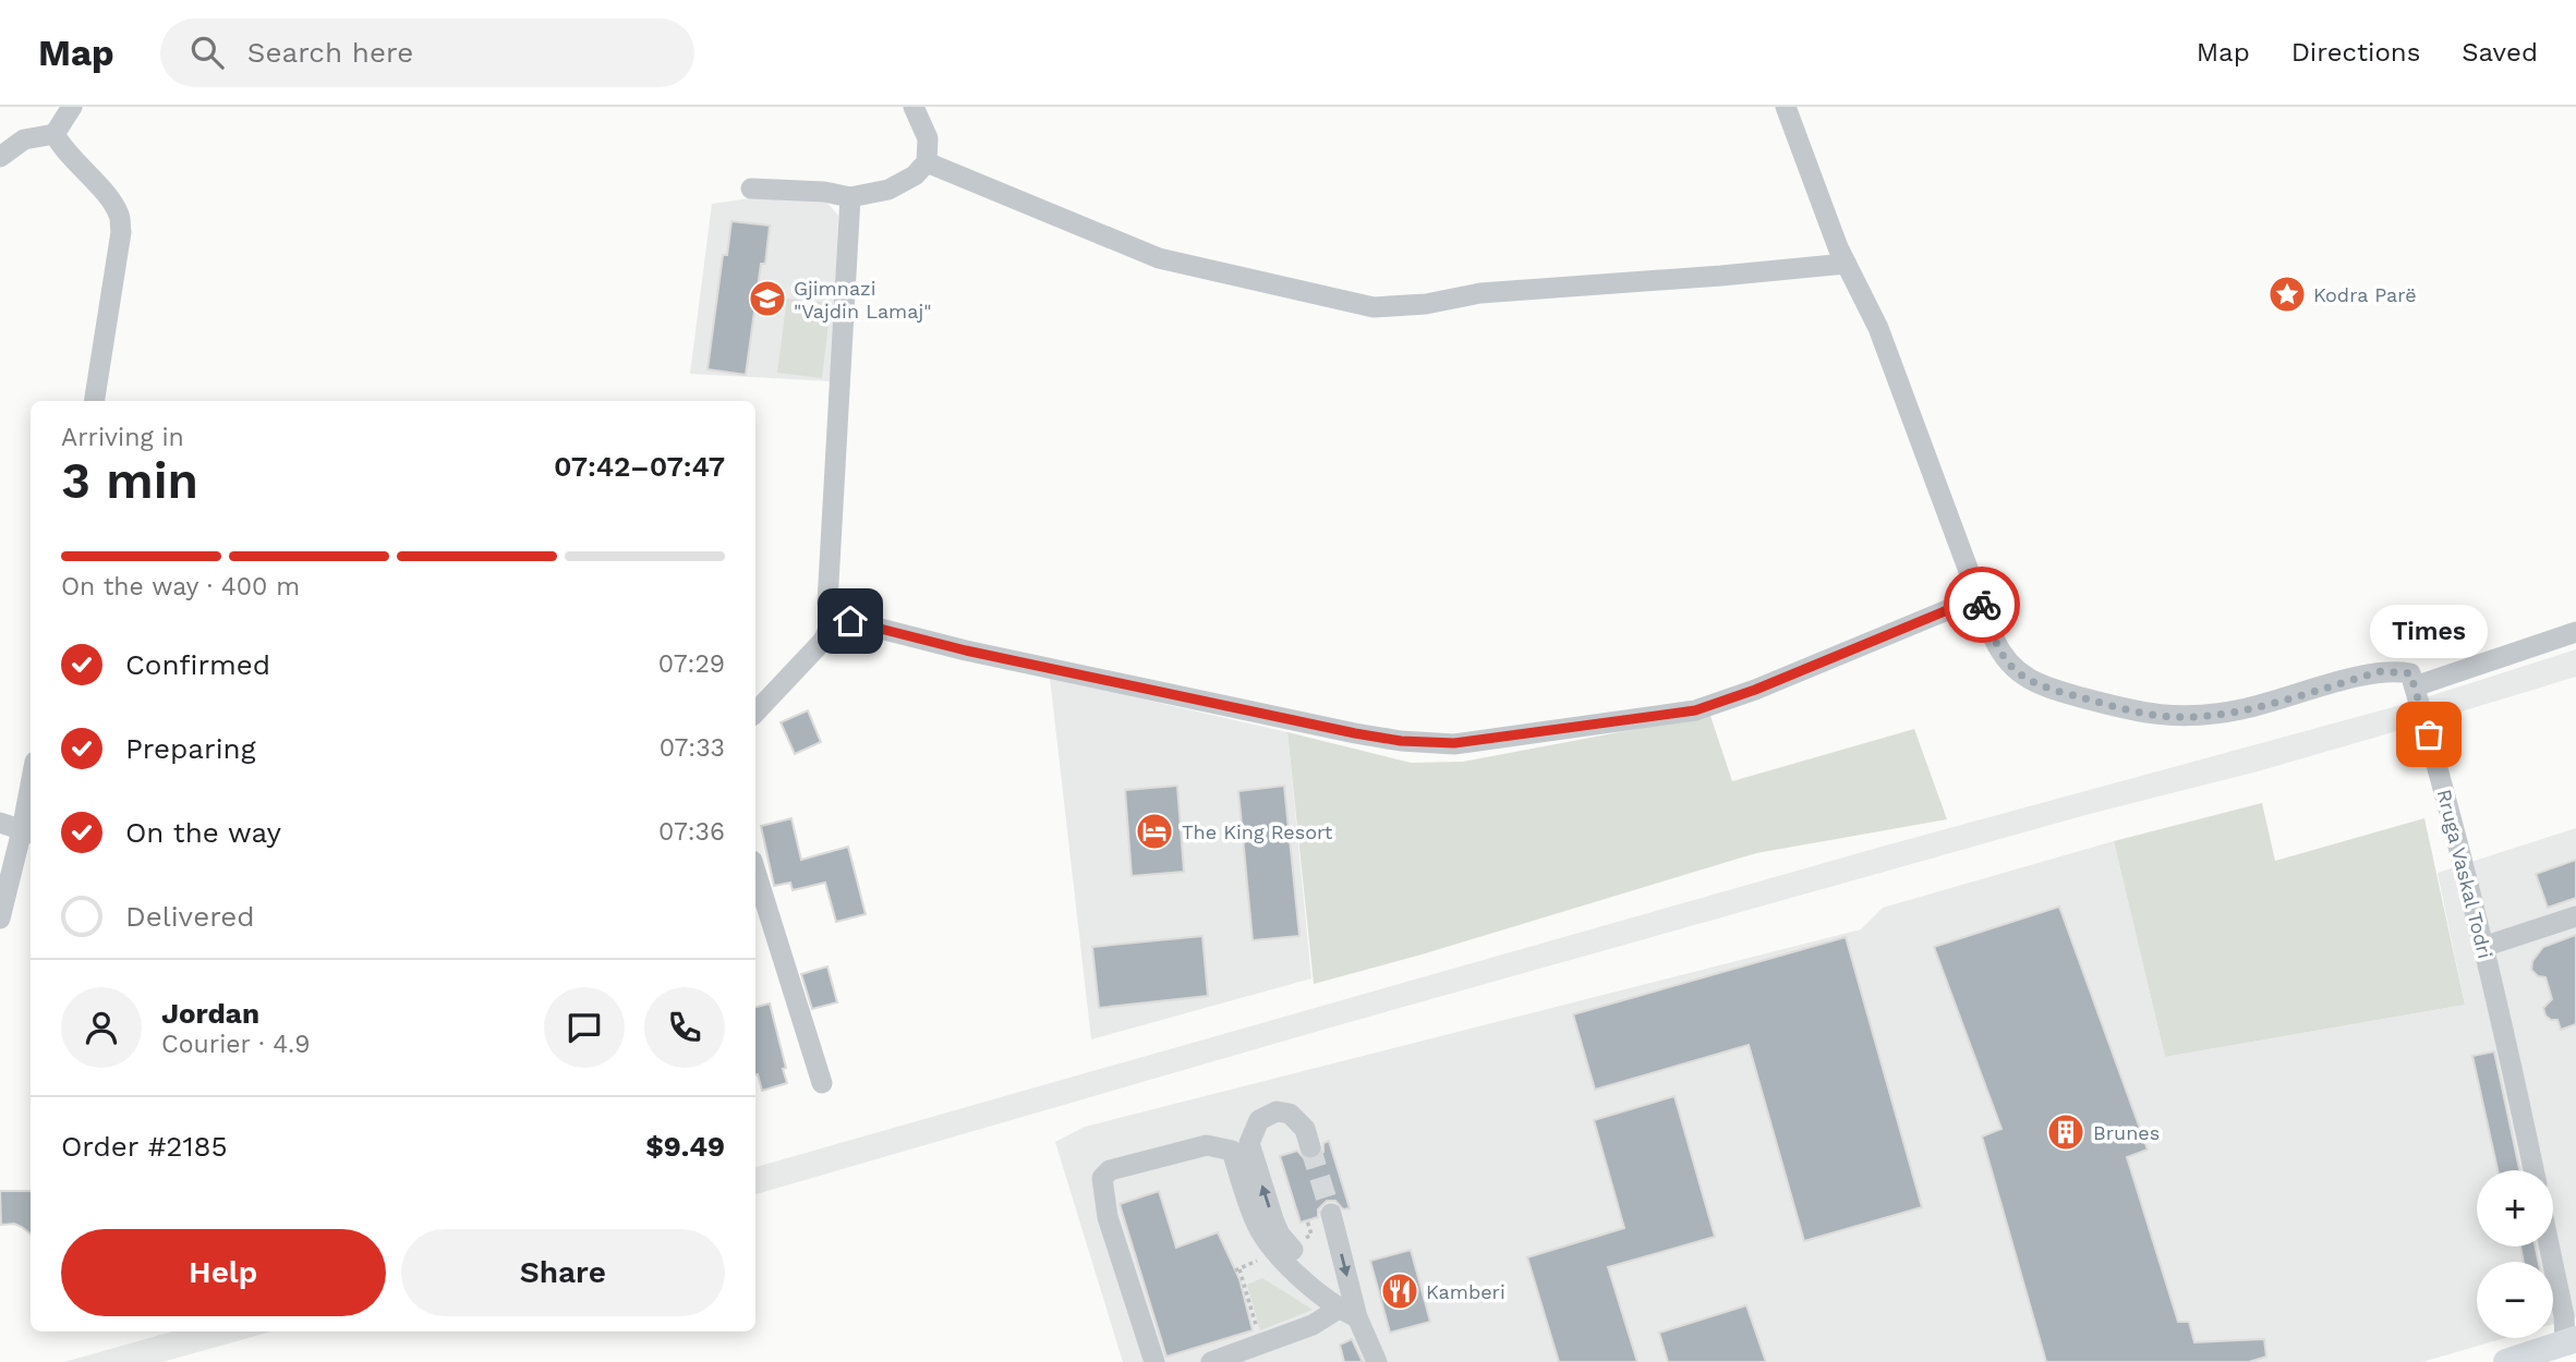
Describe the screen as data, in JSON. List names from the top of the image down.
{
  "streets": {
    "street": ["Rruga Vaskal Todri"]
  },
  "places": {
    "place": ["Kodra Parë"],
    "school or university": ["Gjimnazi \"Vajdin Lamaj\""],
    "other": ["Times"],
    "hotel": ["The King Resort"],
    "building": ["Brunes"],
    "restaurant": ["Kamberi"]
  },
  "page": {
    "header": "Map",
    "search": "Search here",
    "nav": ["Map", "Directions", "Saved"],
    "heading": ["3 min", "Arriving in", "07:42–07:47"],
    "panel": [
      "Jordan",
      "Courier · 4.9",
      "Order #2185",
      "$9.49"
    ],
    "bar": "On the way · 400 m",
    "bubble": "Times",
    "list": [
      ["Confirmed", "07:29"],
      ["Preparing", "07:33"],
      ["On the way", "07:36"],
      "Delivered"
    ],
    "map_buttons": ["+", "−"],
    "buttons": ["Help", "Share"]
  }
}
